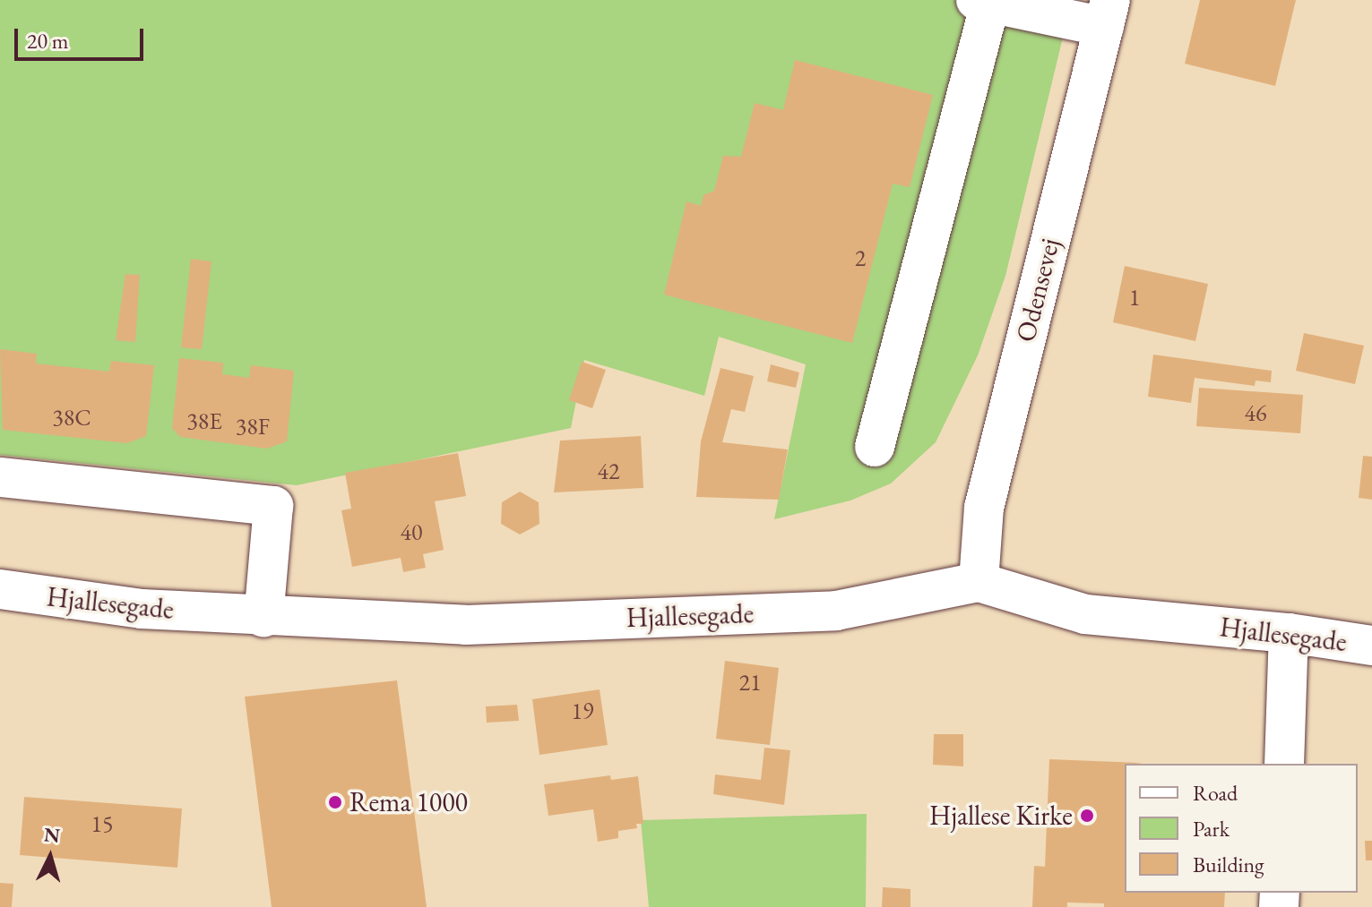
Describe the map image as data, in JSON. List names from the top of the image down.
{
  "streets": {
    "street": ["Odensevej", "Hjallesegade"]
  },
  "crossings": [
    ["Odensevej", "Hjallesegade"]
  ],
  "places": ["Rema 1000", "Hjallese Kirke"],
  "house_numbers": [
    "2",
    "1",
    "46",
    "38C",
    "38E",
    "38F",
    "42",
    "40",
    "21",
    "19",
    "15"
  ],
  "legend": ["Road", "Park", "Building"],
  "scale_bar": "20 m",
  "north": "top"
}
